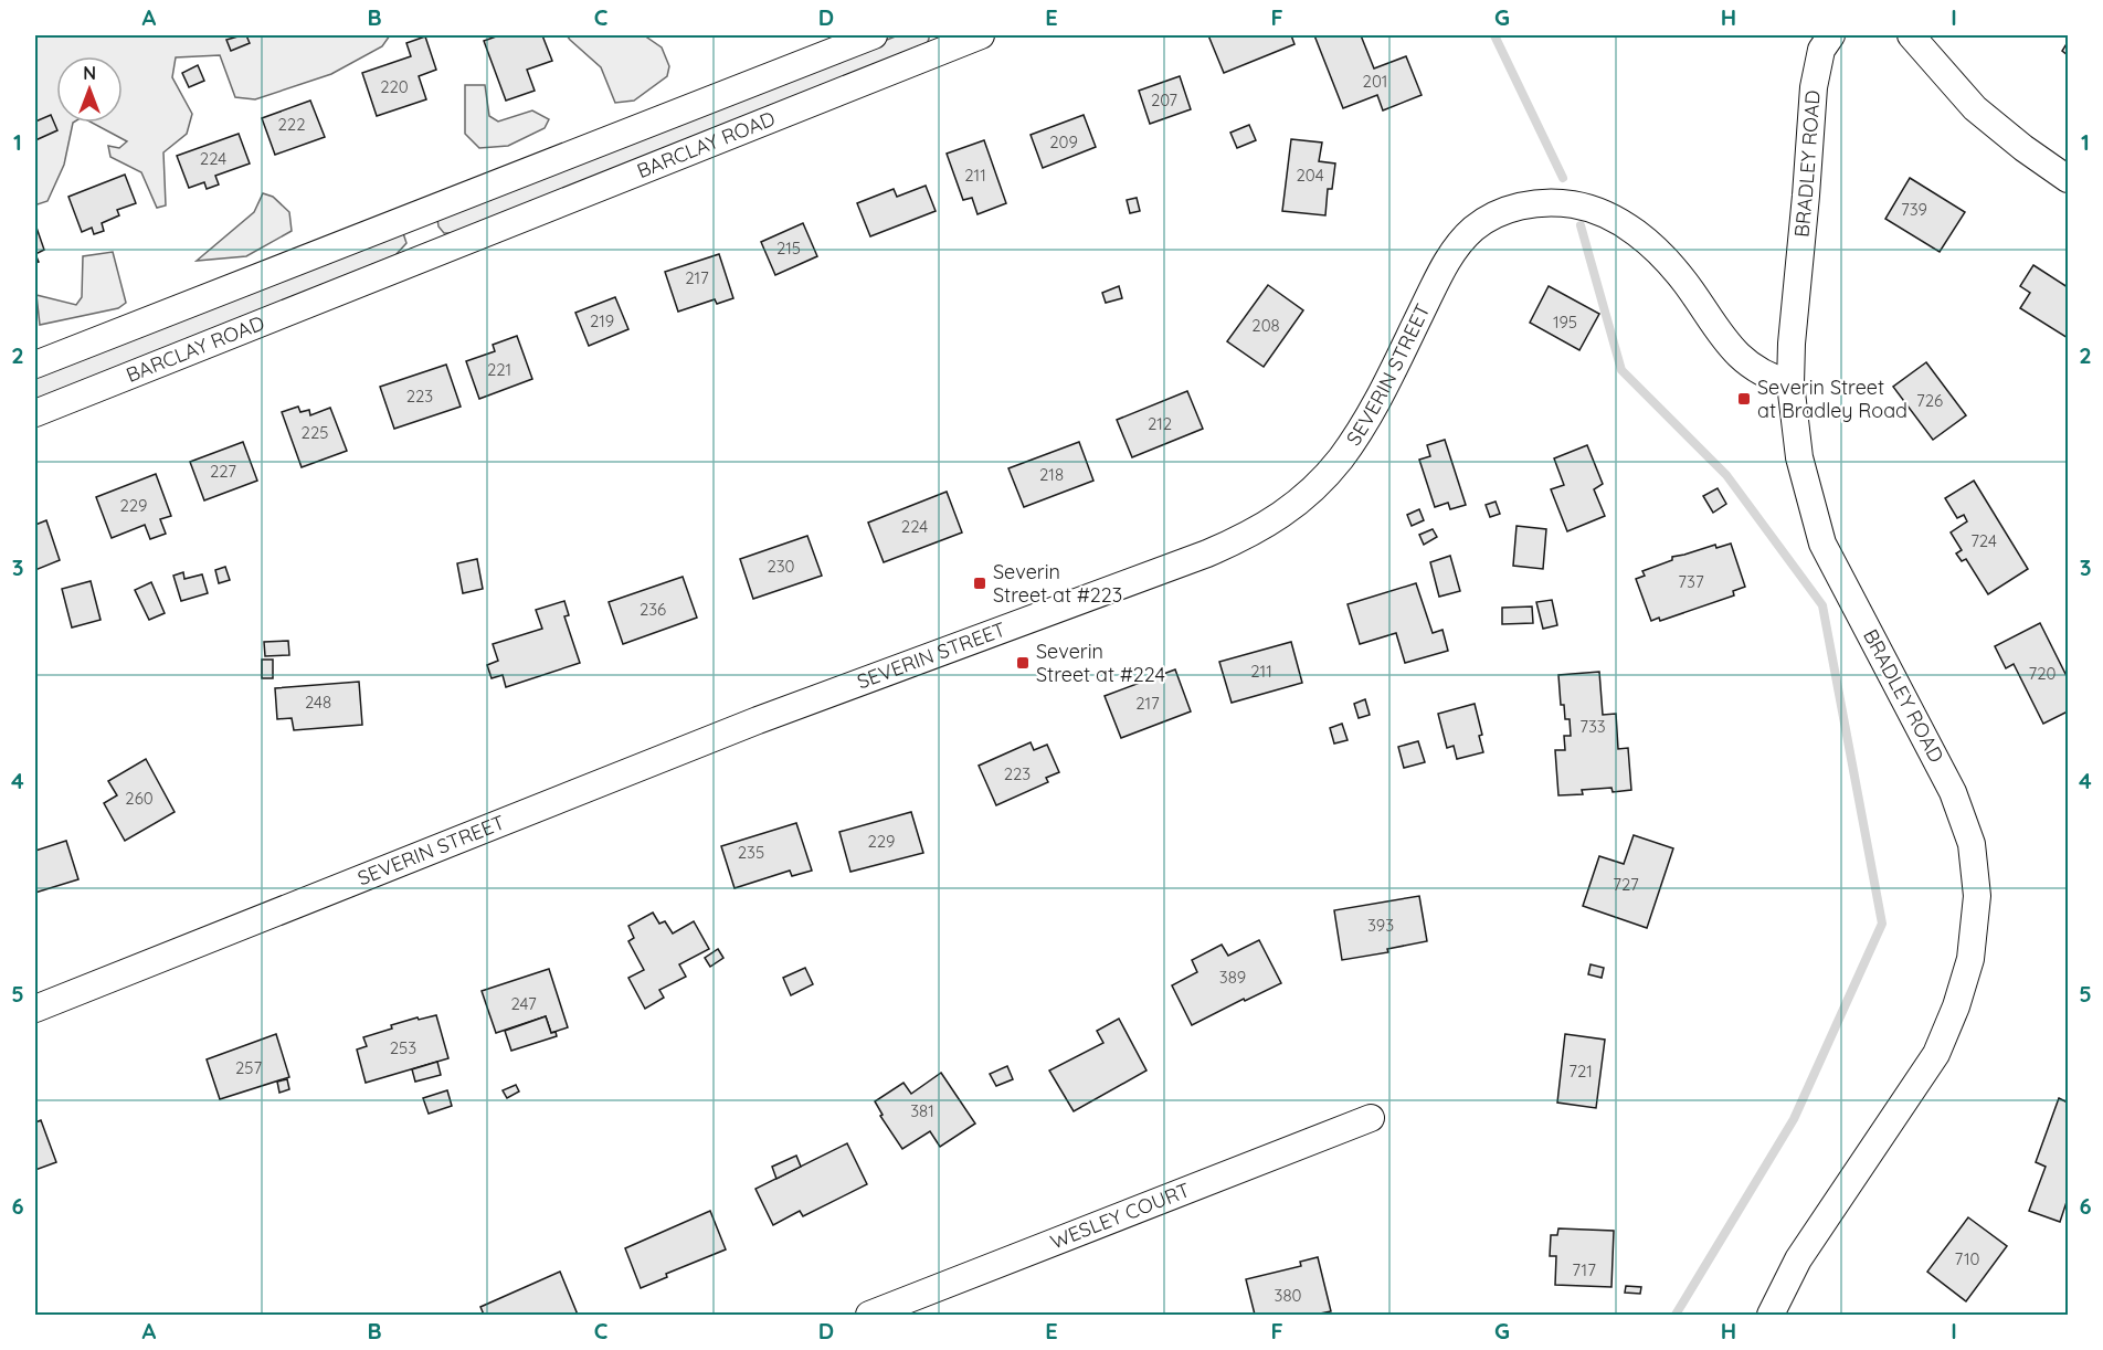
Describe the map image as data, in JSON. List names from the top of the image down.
{
  "streets": {
    "street": [
      "BARCLAY ROAD",
      "BRADLEY ROAD",
      "SEVERIN STREET",
      "WESLEY COURT"
    ]
  },
  "crossings": [
    ["BRADLEY ROAD", "SEVERIN STREET"]
  ],
  "places": {
    "transit": ["Severin Street at Bradley Road", "Severin Street at #223", "Severin Street at #224"]
  },
  "house_numbers": [
    "201",
    "220",
    "207",
    "222",
    "209",
    "224",
    "211",
    "204",
    "739",
    "215",
    "217",
    "219",
    "195",
    "208",
    "221",
    "223",
    "726",
    "212",
    "225",
    "227",
    "218",
    "229",
    "224",
    "724",
    "230",
    "737",
    "236",
    "211",
    "720",
    "248",
    "217",
    "733",
    "223",
    "260",
    "229",
    "235",
    "727",
    "393",
    "389",
    "247",
    "253",
    "257",
    "721",
    "381",
    "710",
    "717",
    "380"
  ],
  "north": "top",
  "grid": {
    "columns": [
      "A",
      "B",
      "C",
      "D",
      "E",
      "F",
      "G",
      "H",
      "I"
    ],
    "rows": [
      "1",
      "2",
      "3",
      "4",
      "5",
      "6"
    ]
  }
}
